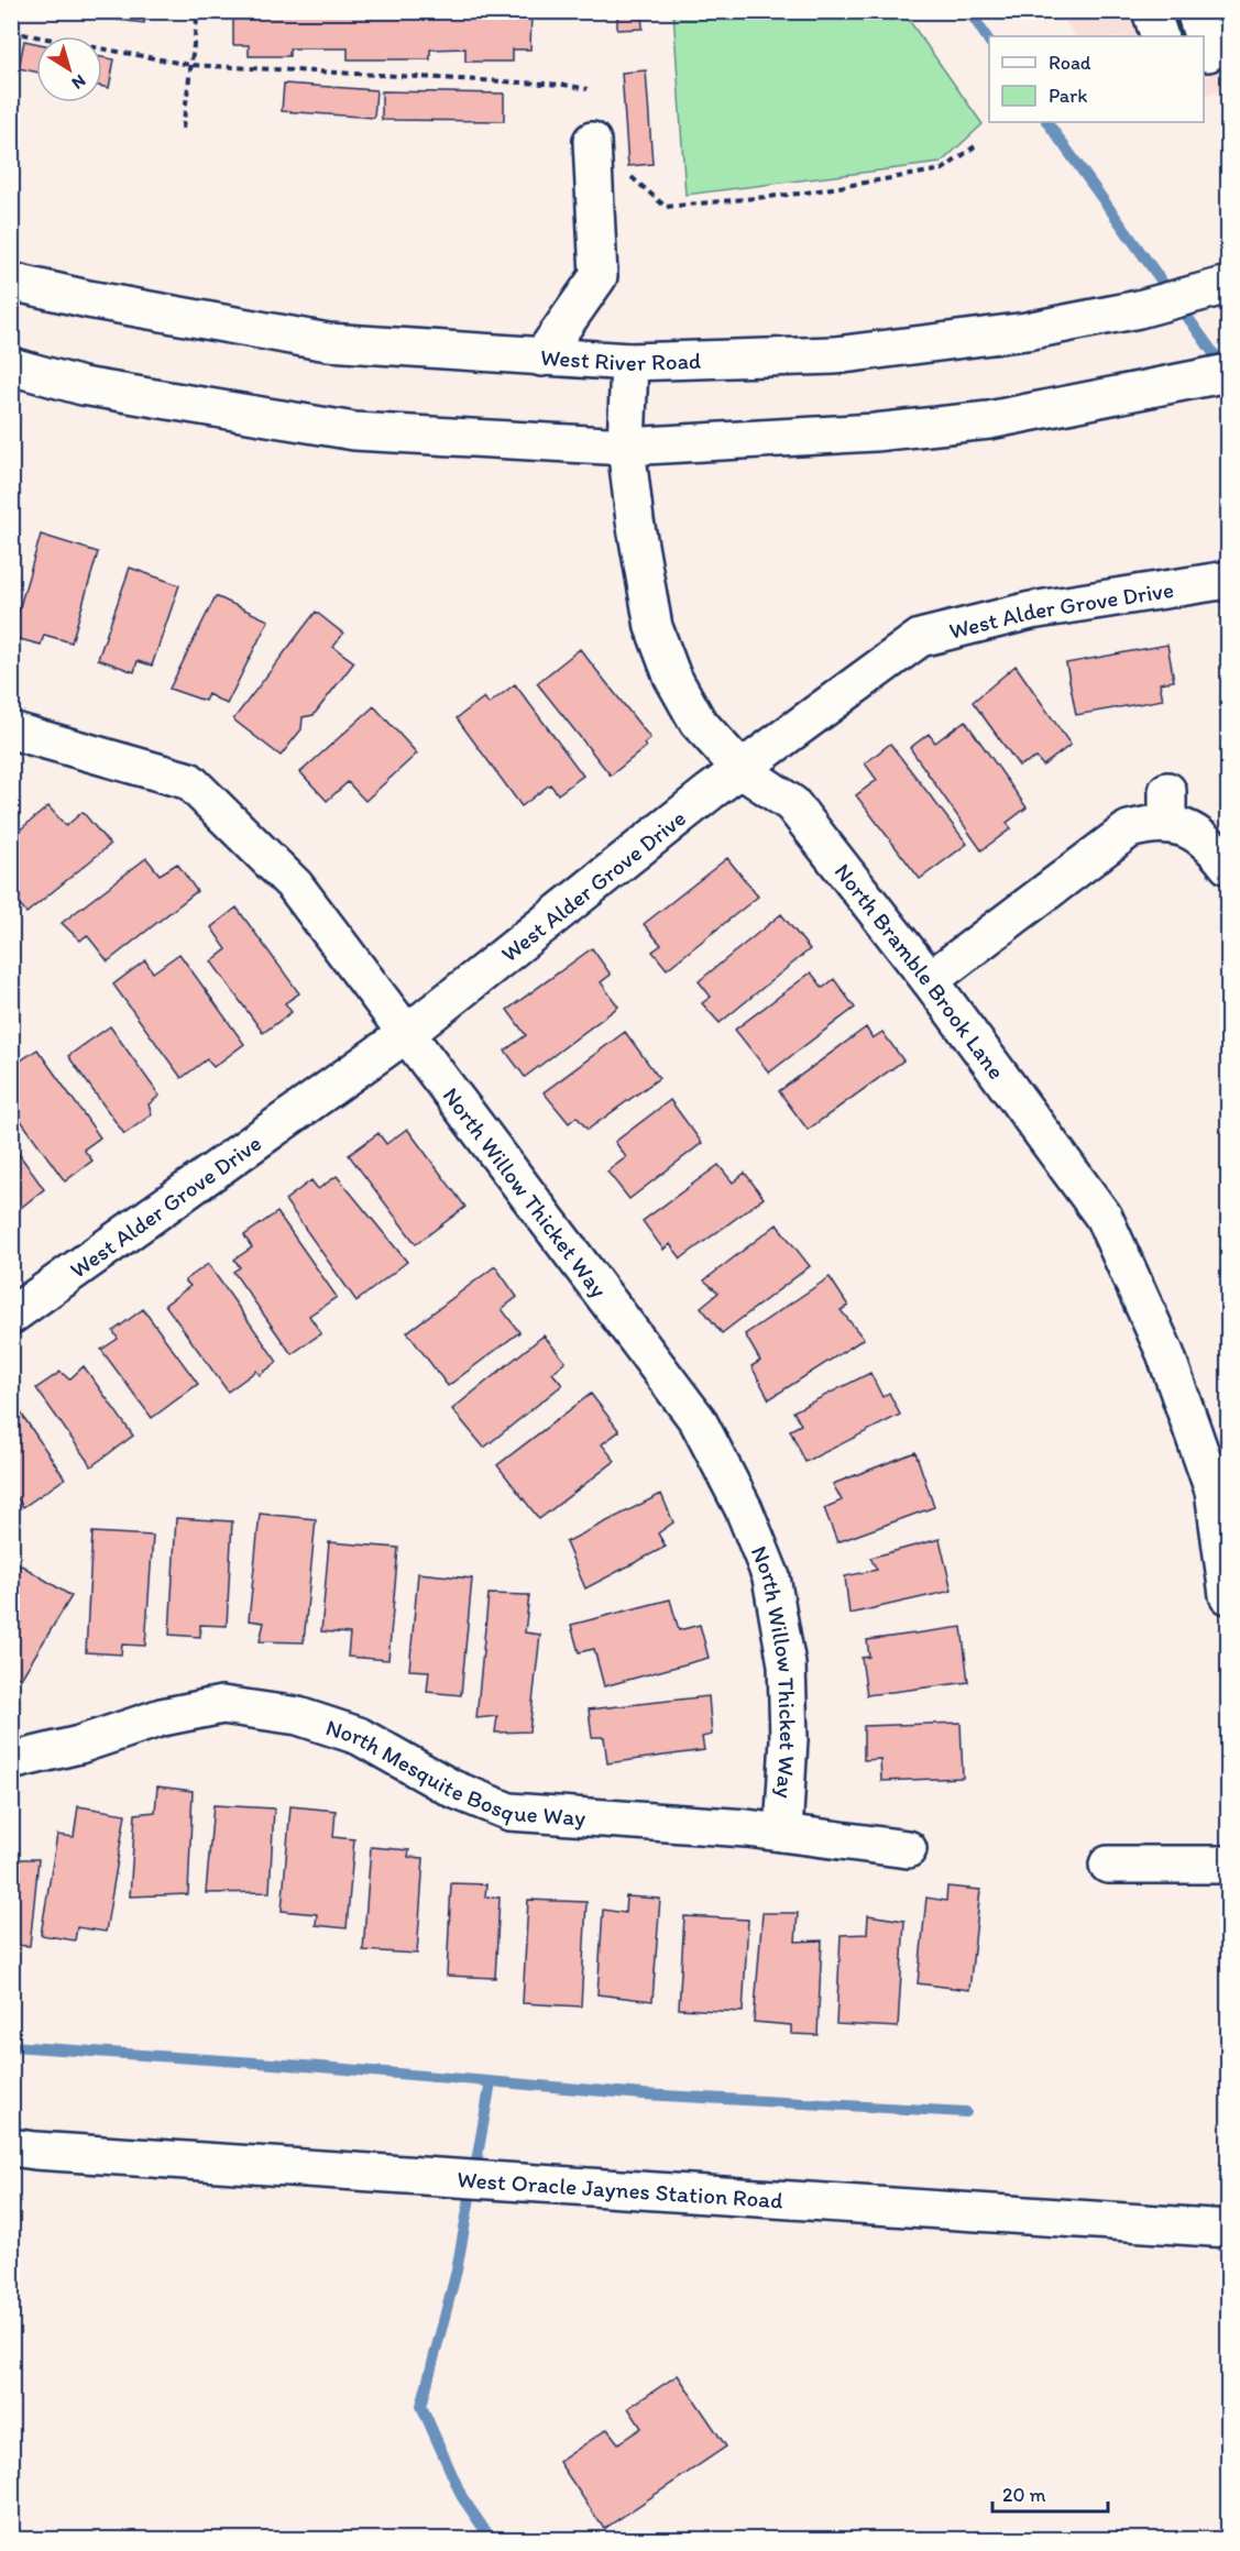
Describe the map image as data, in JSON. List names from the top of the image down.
{
  "streets": {
    "street": [
      "West River Road",
      "West Alder Grove Drive",
      "North Bramble Brook Lane",
      "North Willow Thicket Way",
      "North Mesquite Bosque Way",
      "West Oracle Jaynes Station Road"
    ]
  },
  "crossings": [
    ["West River Road", "North Bramble Brook Lane"],
    ["West Alder Grove Drive", "North Bramble Brook Lane"],
    ["West Alder Grove Drive", "North Willow Thicket Way"],
    ["North Willow Thicket Way", "North Mesquite Bosque Way"]
  ],
  "legend": ["Road", "Park"],
  "scale_bar": "20 m",
  "north": "bottom right"
}
